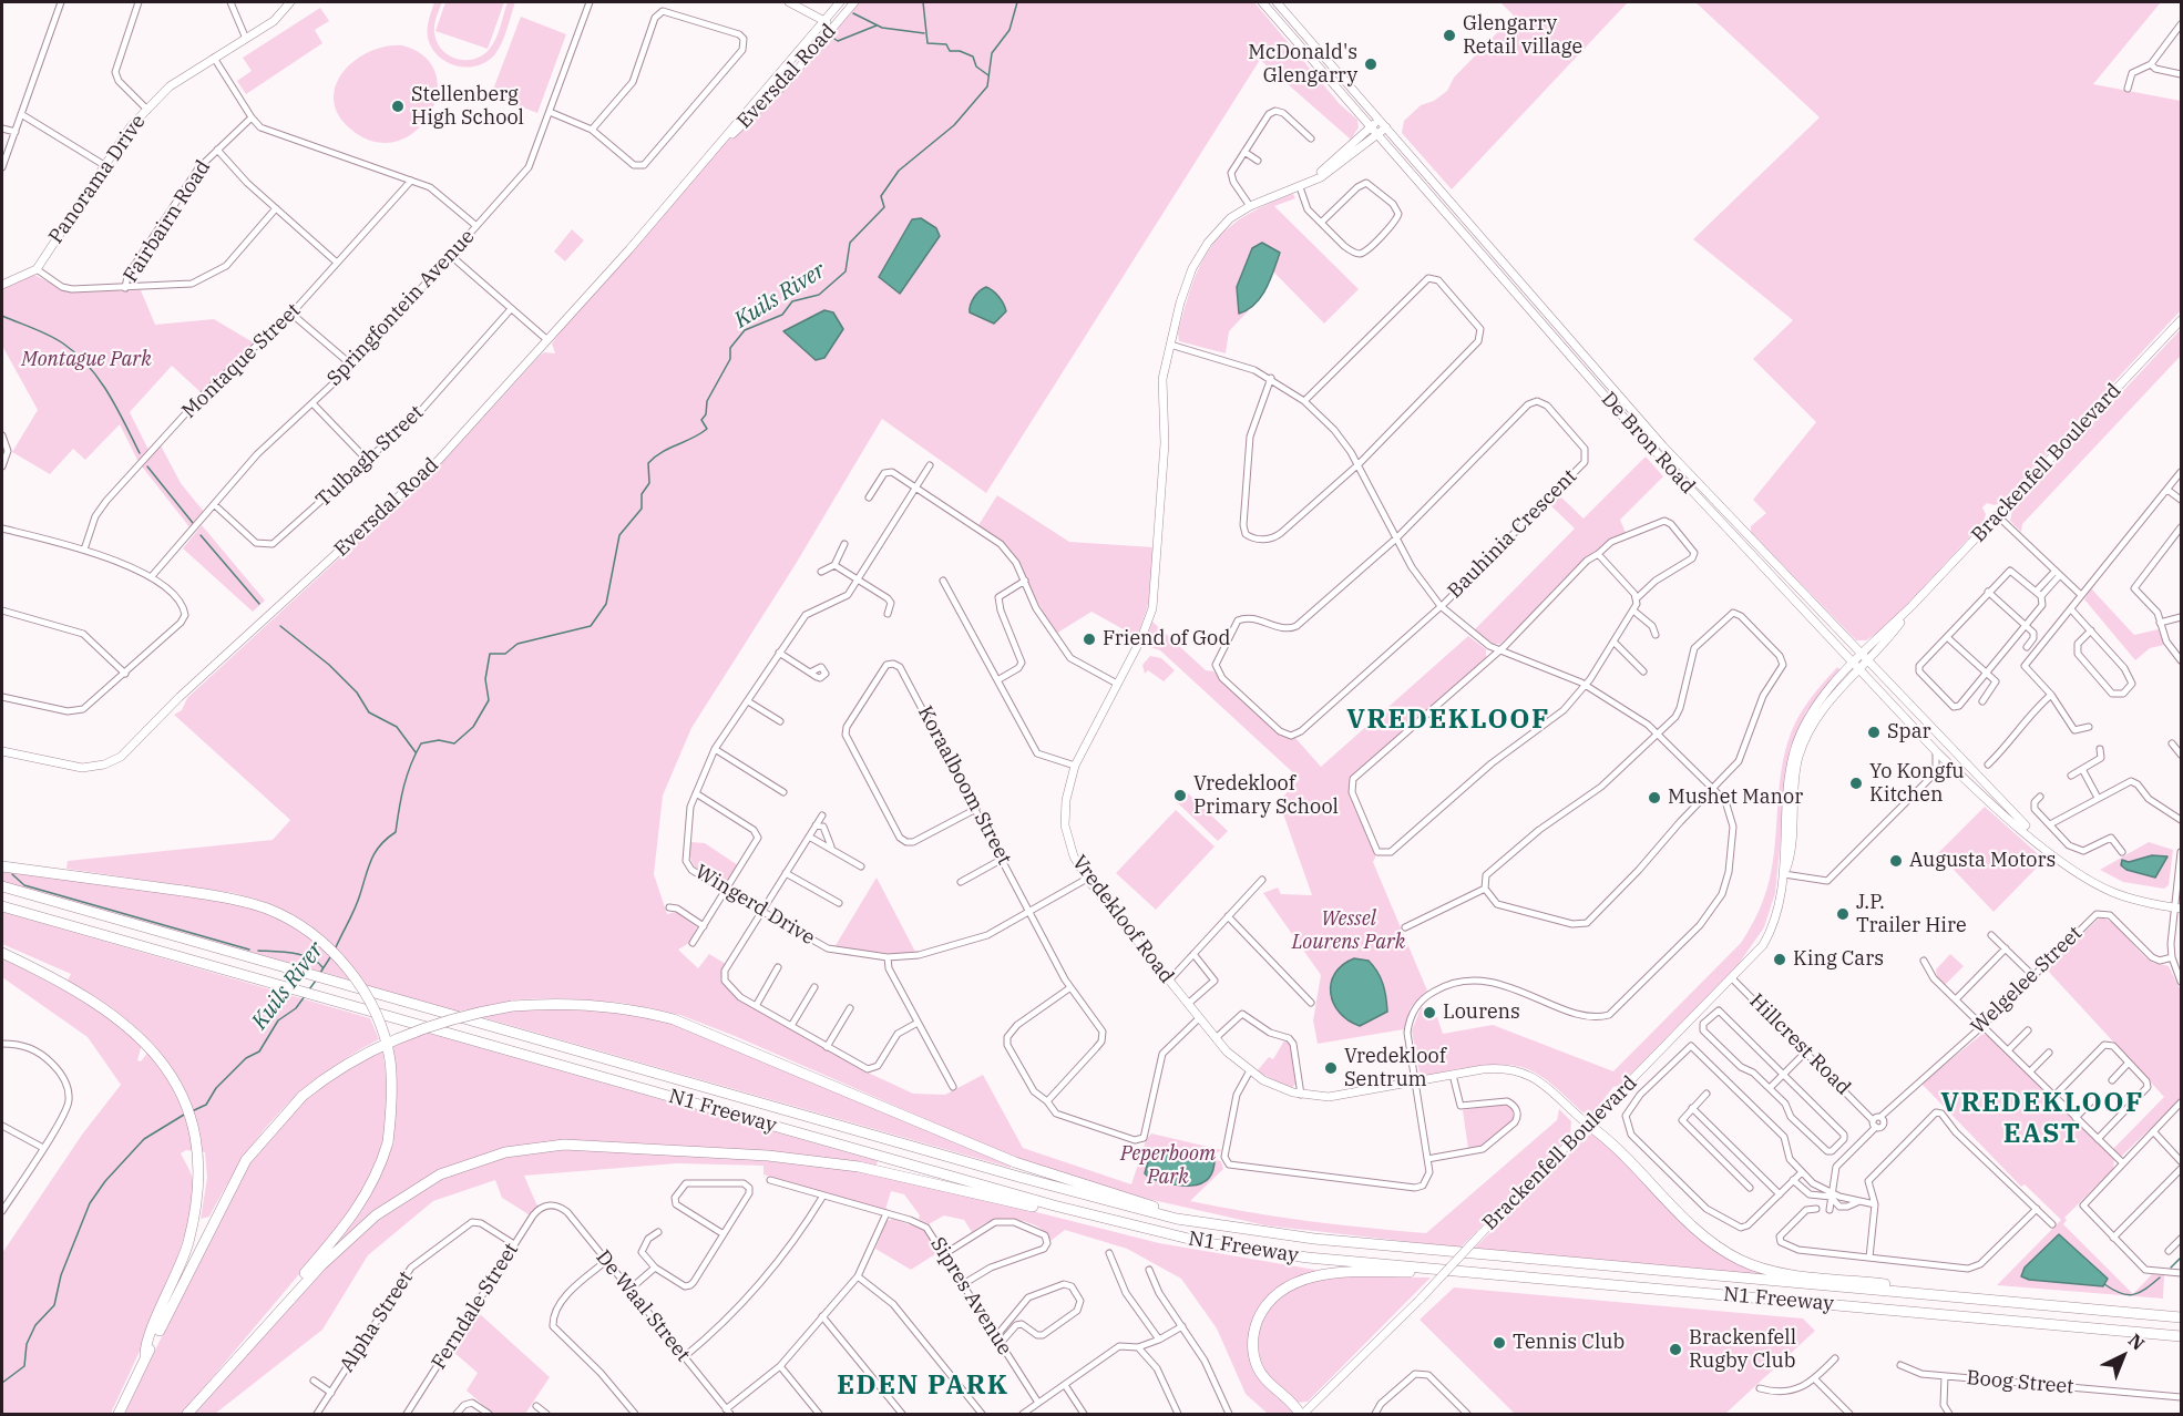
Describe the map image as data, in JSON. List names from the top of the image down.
{
  "streets": {
    "highway": ["N1 Freeway"],
    "street": [
      "Eversdal Road",
      "Panorama Drive",
      "Fairbairn Road",
      "Springfontein Avenue",
      "Montaque Street",
      "De Bron Road",
      "Tulbagh Street",
      "Brackenfell Boulevard",
      "Bauhinia Crescent",
      "Koraalboom Street",
      "Wingerd Drive",
      "Vredekloof Road",
      "Welgelee Street",
      "Hillcrest Road",
      "Sipres Avenue",
      "Ferndale Street",
      "De Waal Street",
      "Alpha Street",
      "Boog Street"
    ]
  },
  "crossings": [
    ["Panorama Drive", "Fairbairn Road"],
    ["Springfontein Avenue", "Tulbagh Street"],
    ["De Bron Road", "Brackenfell Boulevard"],
    ["De Bron Road", "Vredekloof Road"],
    ["Brackenfell Boulevard", "Vredekloof Road"],
    ["Brackenfell Boulevard", "Hillcrest Road"],
    ["Koraalboom Street", "Wingerd Drive"],
    ["Wingerd Drive", "Vredekloof Road"],
    ["Welgelee Street", "Hillcrest Road"],
    ["Ferndale Street", "De Waal Street"],
    ["Ferndale Street", "Alpha Street"]
  ],
  "districts": ["VREDEKLOOF", "VREDEKLOOF EAST", "EDEN PARK"],
  "water": ["Kuils River"],
  "parks": ["Montague Park", "Wessel Lourens Park", "Peperboom Park"],
  "places": [
    "Glengarry Retail village",
    "McDonald's Glengarry",
    "Stellenberg High School",
    "Friend of God",
    "Spar",
    "Yo Kongfu Kitchen",
    "Vredekloof Primary School",
    "Mushet Manor",
    "Augusta Motors",
    "J.P. Trailer Hire",
    "King Cars",
    "Lourens",
    "Vredekloof Sentrum",
    "Tennis Club",
    "Brackenfell Rugby Club"
  ],
  "north": "top right"
}
